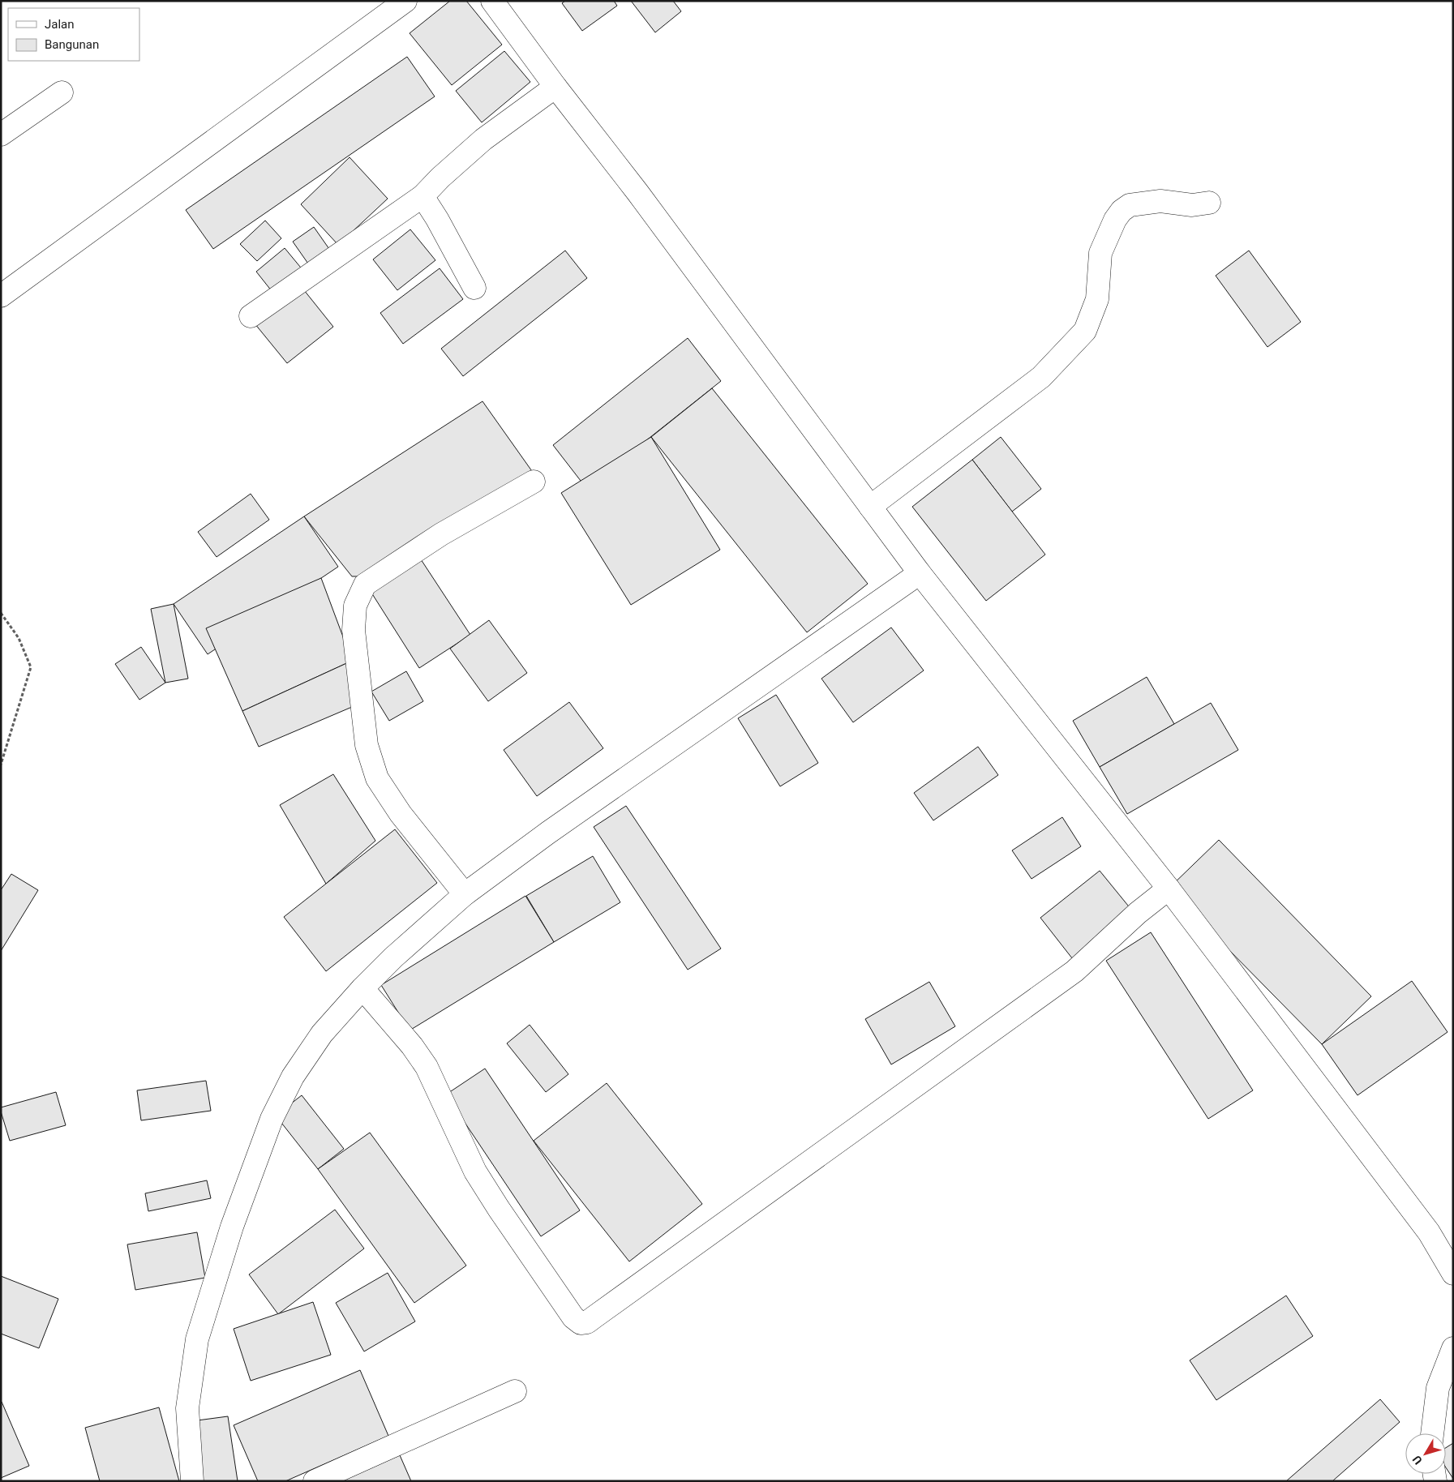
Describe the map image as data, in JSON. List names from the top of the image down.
{
  "legend": ["Jalan", "Bangunan"],
  "north": "bottom left"
}
